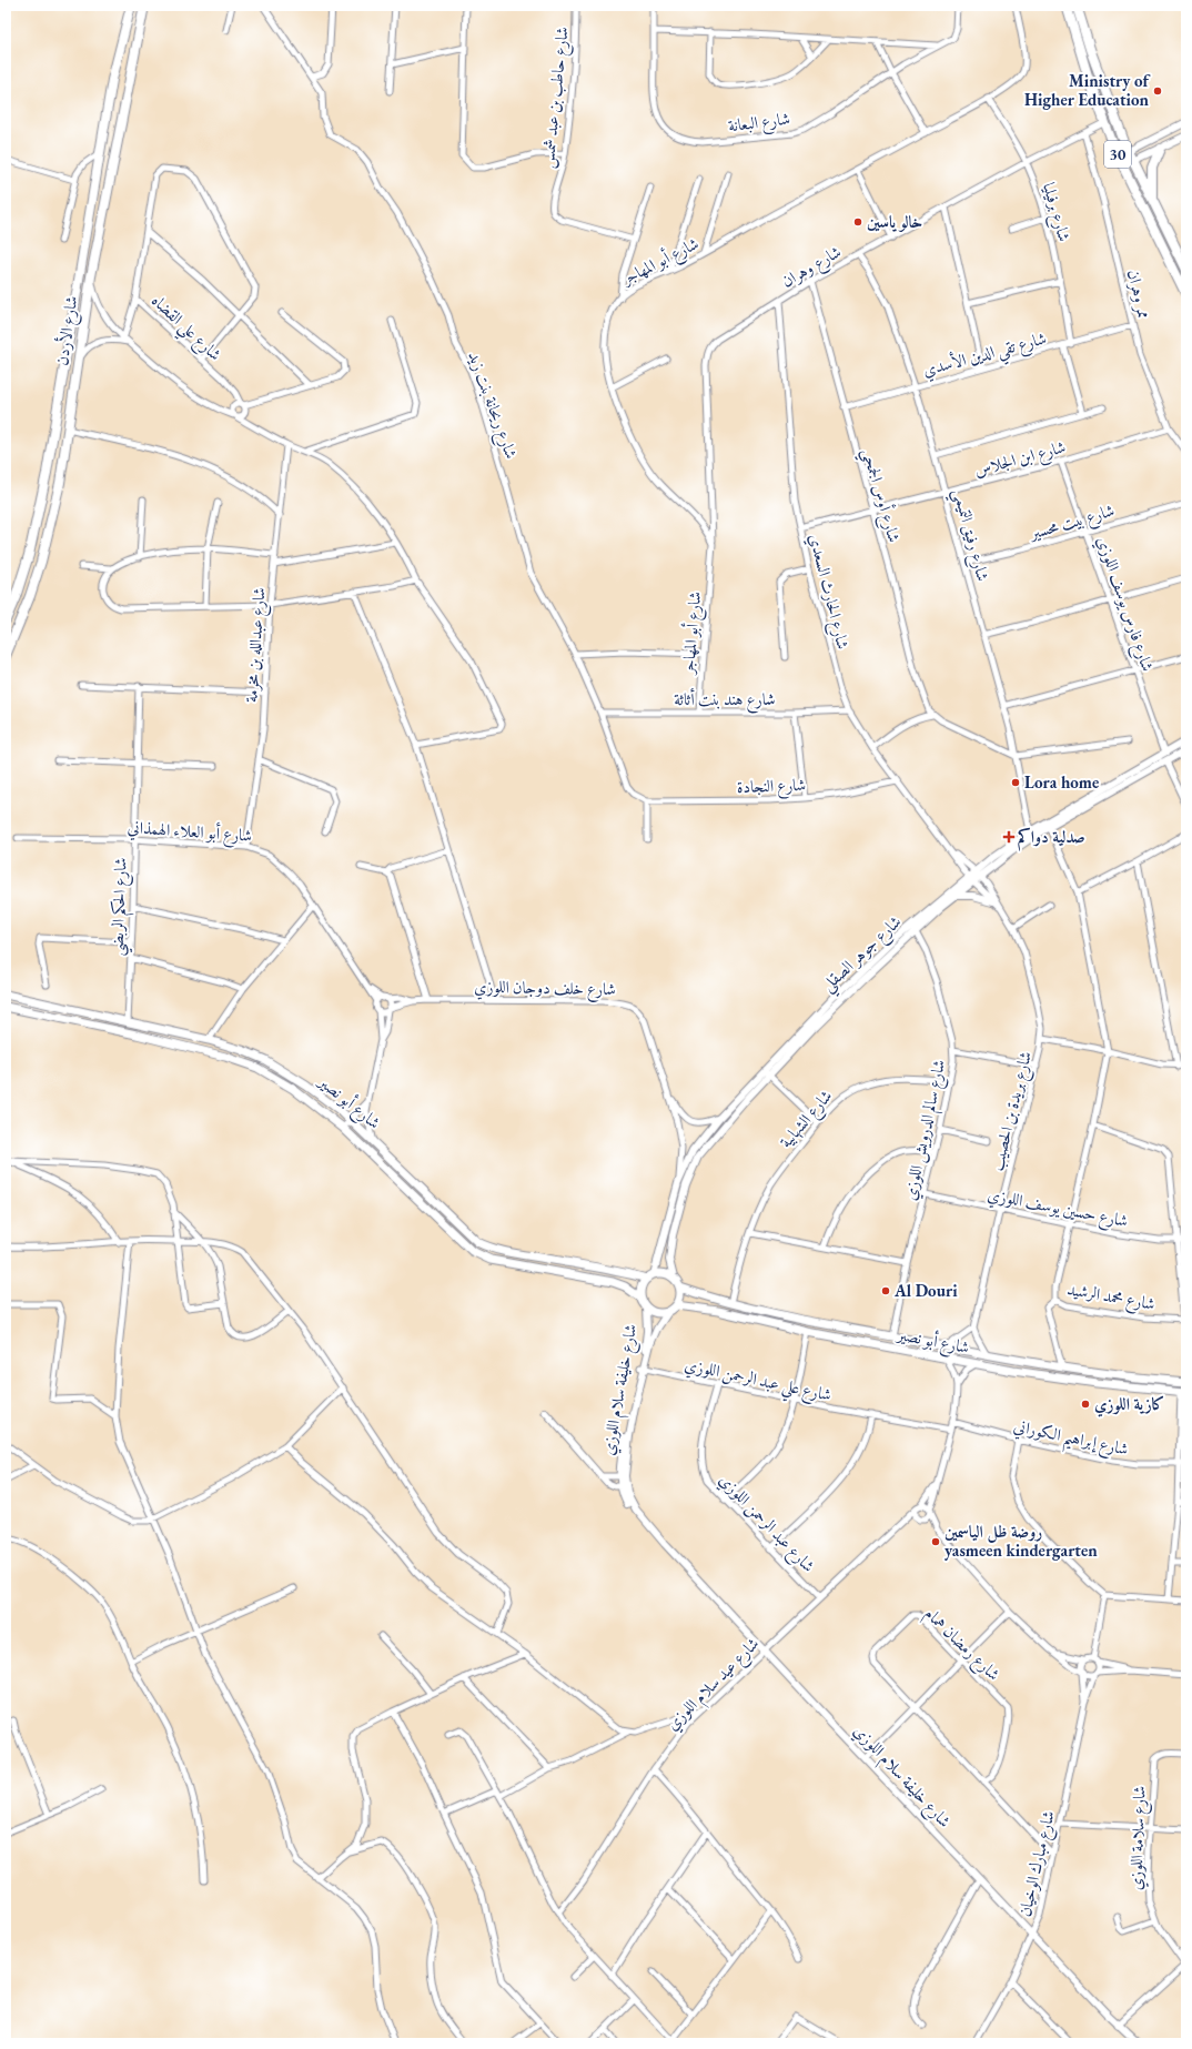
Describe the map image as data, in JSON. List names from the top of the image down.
{
  "streets": {
    "main road": ["30", "شارع الأردن", "شارع أبو نصير"],
    "street": [
      "شارع حاطب بن عبد شمس",
      "شارع البعانة",
      "شارع برفيليا",
      "شارع أبو المهاجر",
      "شارع وهران",
      "ممر وهران",
      "شارع علي القضاه",
      "شارع تقي الدين الأسدي",
      "شارع ريحانة بنت زيد",
      "شارع ابن الجلاس",
      "شارع أوس الجمحي",
      "شارع بيت محسير",
      "شارع رفيق التميمي",
      "شارع الحارث السعدي",
      "شارع فارس يوسف اللوزي",
      "شارع عبدالله بن مخرمة",
      "شارع هند بنت أثاثة",
      "شارع النجادة",
      "شارع أبو العلاء الهمذاني",
      "شارع الحكم الربضي",
      "شارع جوهر الصقلي",
      "شارع خلف دوجان اللوزي",
      "شارع بريدة بن الحصيب",
      "شارع الشهابية",
      "شارع سالم الدرويش اللوزي",
      "شارع حسين يوسف اللوزي",
      "شارع محمد الرشيد",
      "شارع علي عبد الرحمن اللوزي",
      "شارع خليفة سلام اللوزي",
      "شارع إبراهيم الكوراني",
      "شارع عبد الرحمن اللوزي",
      "شارع رمضان همام",
      "شارع عيد سلام اللوزي",
      "شارع سلامة اللوزي",
      "شارع مبارك الوخيان"
    ]
  },
  "crossings": [
    ["30", "شارع وهران"],
    ["شارع برفيليا", "شارع أبو المهاجر"],
    ["شارع برفيليا", "شارع وهران"],
    ["شارع برفيليا", "شارع تقي الدين الأسدي"],
    ["شارع أبو المهاجر", "شارع وهران"],
    ["شارع أبو المهاجر", "شارع هند بنت أثاثة"],
    ["شارع وهران", "ممر وهران"],
    ["شارع وهران", "شارع أوس الجمحي"],
    ["شارع وهران", "شارع رفيق التميمي"],
    ["شارع وهران", "شارع الحارث السعدي"],
    ["ممر وهران", "شارع تقي الدين الأسدي"],
    ["ممر وهران", "شارع ابن الجلاس"],
    ["شارع تقي الدين الأسدي", "شارع أوس الجمحي"],
    ["شارع تقي الدين الأسدي", "شارع رفيق التميمي"],
    ["شارع ريحانة بنت زيد", "شارع هند بنت أثاثة"],
    ["شارع ريحانة بنت زيد", "شارع النجادة"],
    ["شارع ابن الجلاس", "شارع أوس الجمحي"],
    ["شارع ابن الجلاس", "شارع رفيق التميمي"],
    ["شارع ابن الجلاس", "شارع الحارث السعدي"],
    ["شارع ابن الجلاس", "شارع فارس يوسف اللوزي"],
    ["شارع بيت محسير", "شارع رفيق التميمي"],
    ["شارع بيت محسير", "شارع فارس يوسف اللوزي"],
    ["شارع رفيق التميمي", "شارع جوهر الصقلي"],
    ["شارع الحارث السعدي", "شارع هند بنت أثاثة"],
    ["شارع الحارث السعدي", "شارع النجادة"],
    ["شارع الحارث السعدي", "شارع جوهر الصقلي"],
    ["شارع الحارث السعدي", "شارع بريدة بن الحصيب"],
    ["شارع فارس يوسف اللوزي", "شارع جوهر الصقلي"],
    ["شارع عبدالله بن مخرمة", "شارع أبو العلاء الهمذاني"],
    ["شارع أبو العلاء الهمذاني", "شارع الحكم الربضي"],
    ["شارع أبو العلاء الهمذاني", "شارع خلف دوجان اللوزي"],
    ["شارع الحكم الربضي", "شارع أبو نصير"],
    ["شارع جوهر الصقلي", "شارع خلف دوجان اللوزي"],
    ["شارع جوهر الصقلي", "شارع أبو نصير"],
    ["شارع جوهر الصقلي", "شارع بريدة بن الحصيب"],
    ["شارع جوهر الصقلي", "شارع سالم الدرويش اللوزي"],
    ["شارع جوهر الصقلي", "شارع خليفة سلام اللوزي"],
    ["شارع أبو نصير", "شارع الشهابية"],
    ["شارع أبو نصير", "شارع سالم الدرويش اللوزي"],
    ["شارع أبو نصير", "شارع خليفة سلام اللوزي"],
    ["شارع بريدة بن الحصيب", "شارع حسين يوسف اللوزي"],
    ["شارع الشهابية", "شارع سالم الدرويش اللوزي"],
    ["شارع سالم الدرويش اللوزي", "شارع حسين يوسف اللوزي"],
    ["شارع حسين يوسف اللوزي", "شارع محمد الرشيد"],
    ["شارع علي عبد الرحمن اللوزي", "شارع خليفة سلام اللوزي"],
    ["شارع علي عبد الرحمن اللوزي", "شارع عبد الرحمن اللوزي"],
    ["شارع خليفة سلام اللوزي", "شارع عيد سلام اللوزي"],
    ["شارع خليفة سلام اللوزي", "شارع مبارك الوخيان"],
    ["شارع عبد الرحمن اللوزي", "شارع عيد سلام اللوزي"]
  ],
  "places": {
    "other": [
      "Ministry of Higher Education",
      "خالو ياسين",
      "Lora home",
      "Al Douri",
      "كازية اللوزي",
      "روضة ظل الياسمين yasmeen kindergarten"
    ],
    "health": ["صدلية دواكم"]
  }
}
